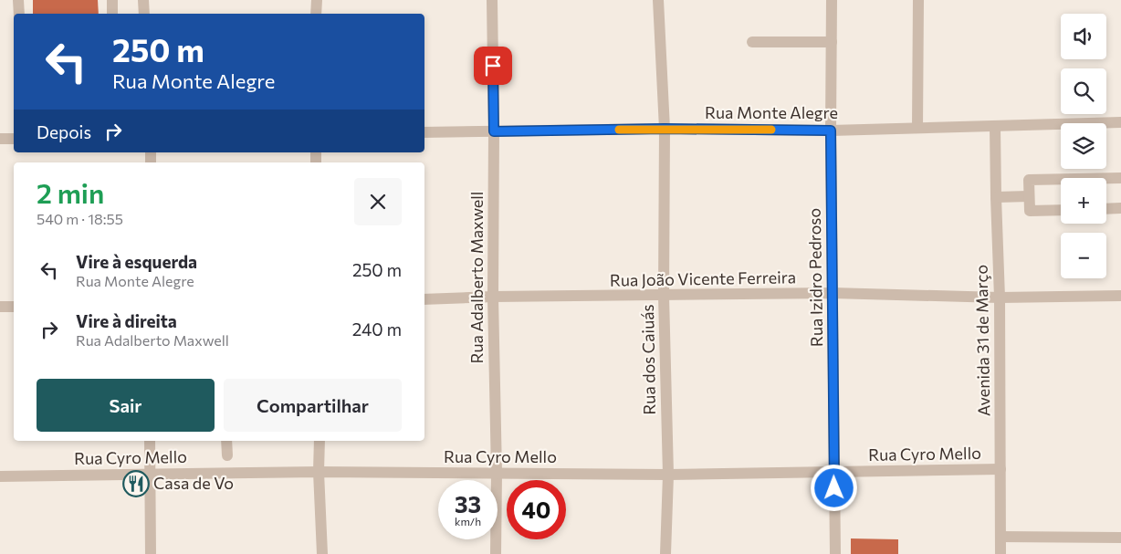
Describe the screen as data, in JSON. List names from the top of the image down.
{
  "streets": {
    "street": [
      "Rua Monte Alegre",
      "Rua Adalberto Maxwell",
      "Rua Izidro Pedroso",
      "Rua João Vicente Ferreira",
      "Avenida 31 de Março",
      "Rua dos Caiuás",
      "Rua Cyro Mello"
    ]
  },
  "crossings": [
    ["Rua Monte Alegre", "Rua Adalberto Maxwell"],
    ["Rua Monte Alegre", "Rua Izidro Pedroso"],
    ["Rua Monte Alegre", "Avenida 31 de Março"],
    ["Rua Monte Alegre", "Rua dos Caiuás"],
    ["Rua Adalberto Maxwell", "Rua João Vicente Ferreira"],
    ["Rua Adalberto Maxwell", "Rua Cyro Mello"],
    ["Rua Izidro Pedroso", "Rua João Vicente Ferreira"],
    ["Rua Izidro Pedroso", "Rua Cyro Mello"],
    ["Rua João Vicente Ferreira", "Avenida 31 de Março"],
    ["Rua João Vicente Ferreira", "Rua dos Caiuás"],
    ["Avenida 31 de Março", "Rua Cyro Mello"],
    ["Rua dos Caiuás", "Rua Cyro Mello"]
  ],
  "places": {
    "restaurant": ["Casa de Vo"]
  },
  "page": {
    "map_buttons": ["+", "−"],
    "turn": ["250 m", "Rua Monte Alegre"],
    "then": "Depois",
    "heading": ["2 min", "540 m · 18:55"],
    "list": [
      {
        "name": "Vire à esquerda",
        "note": "Rua Monte Alegre",
        "value": "250 m"
      },
      {
        "name": "Vire à direita",
        "note": "Rua Adalberto Maxwell",
        "value": "240 m"
      }
    ],
    "buttons": ["Sair", "Compartilhar"],
    "speed": "33 km/h",
    "limit": "40"
  }
}
